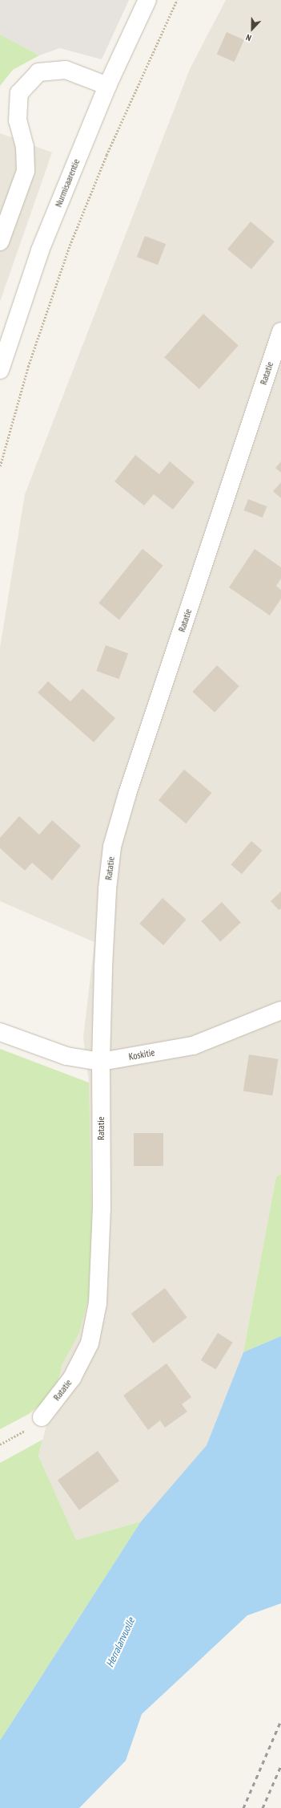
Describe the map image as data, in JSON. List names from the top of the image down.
{
  "streets": {
    "street": ["Nurmisaarentie", "Ratatie", "Koskitie"]
  },
  "crossings": [
    ["Ratatie", "Koskitie"]
  ],
  "water": ["Herralanvuolle"],
  "north": "bottom"
}
